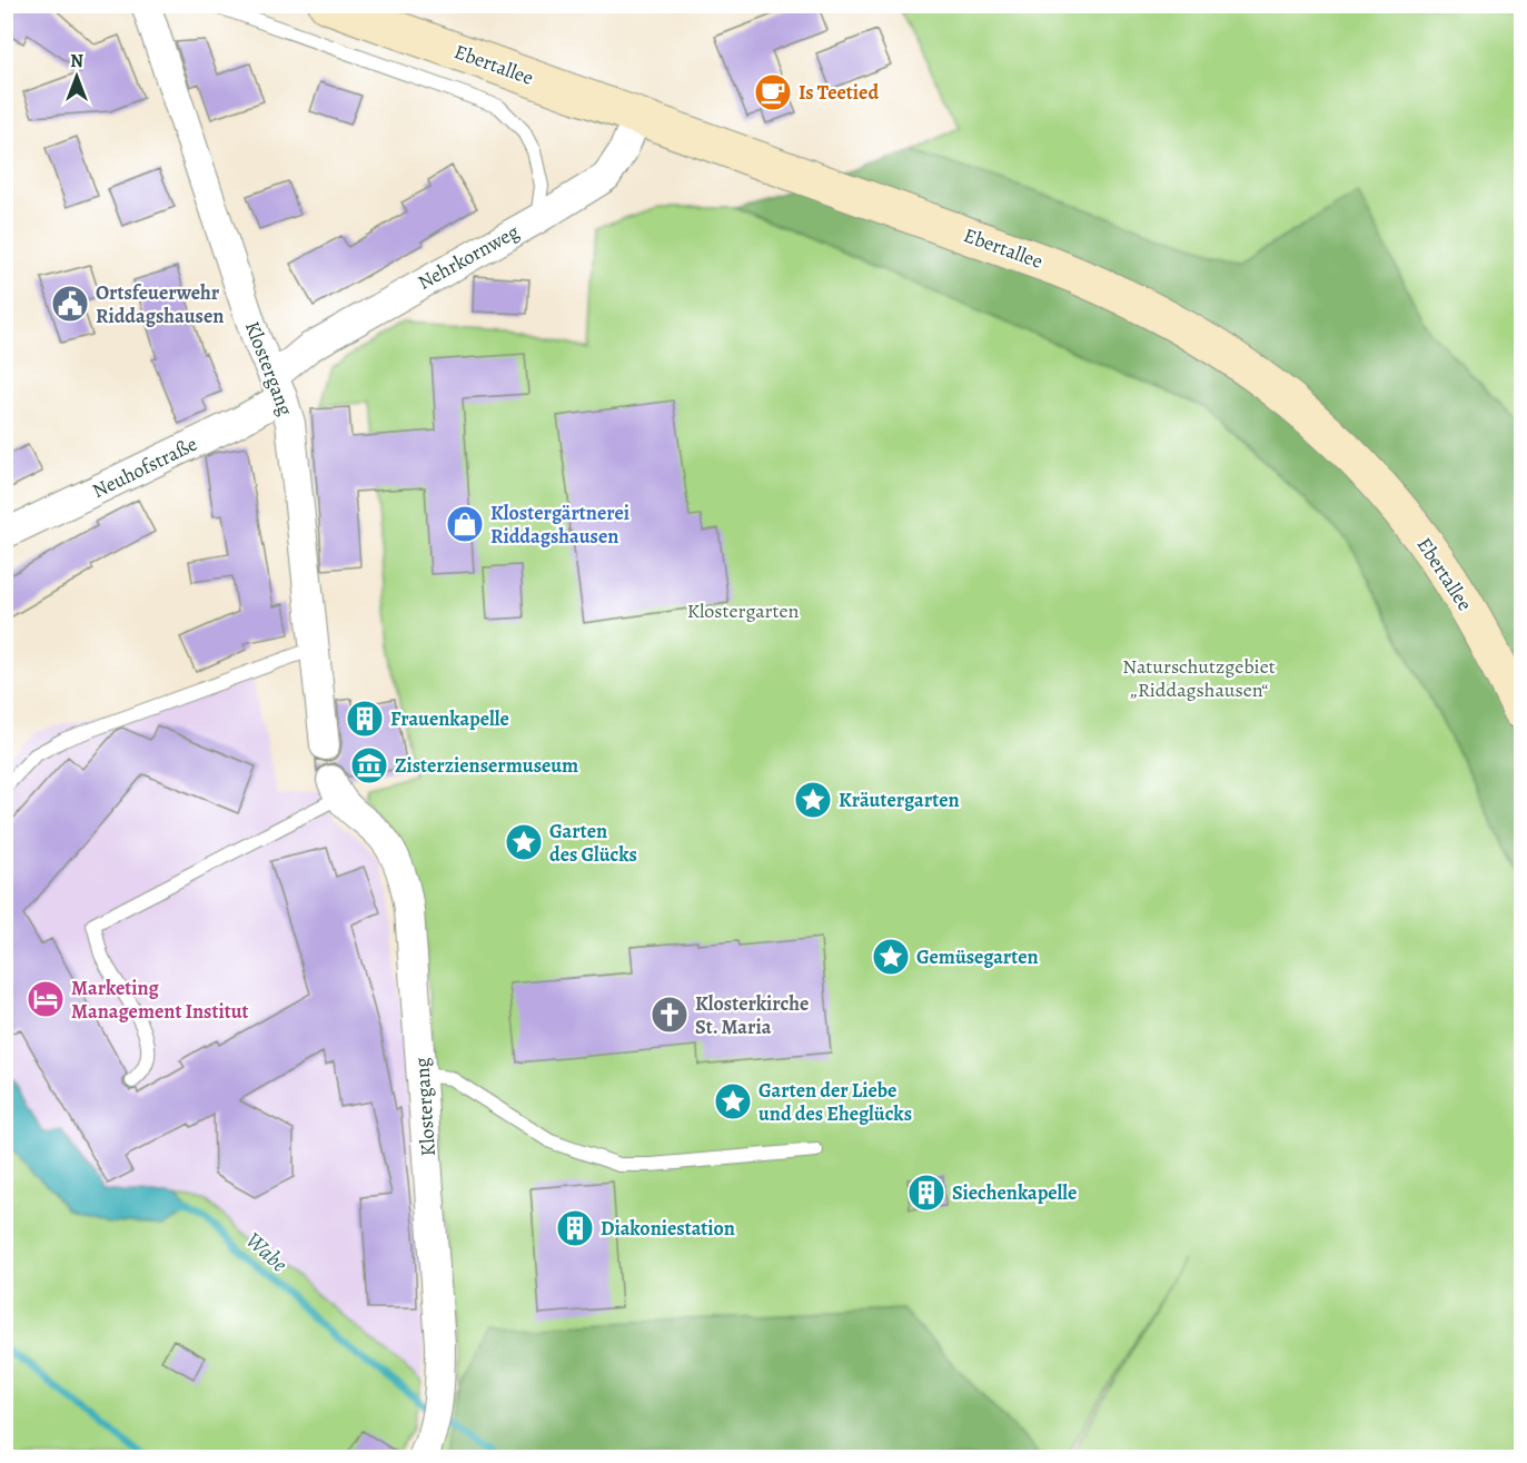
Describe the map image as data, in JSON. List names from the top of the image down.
{
  "streets": {
    "main road": ["Ebertallee"],
    "street": ["Nehrkornweg", "Klostergang", "Neuhofstraße"]
  },
  "crossings": [
    ["Ebertallee", "Nehrkornweg"],
    ["Nehrkornweg", "Klostergang"],
    ["Nehrkornweg", "Neuhofstraße"],
    ["Klostergang", "Neuhofstraße"]
  ],
  "water": ["Wabe"],
  "parks": ["Klostergarten", "Naturschutzgebiet „Riddagshausen“"],
  "places": {
    "cafe": ["Is Teetied"],
    "public building": ["Ortsfeuerwehr Riddagshausen"],
    "shop": ["Klostergärtnerei Riddagshausen"],
    "building": ["Frauenkapelle", "Siechenkapelle", "Diakoniestation"],
    "museum": ["Zisterziensermuseum"],
    "place": [
      "Kräutergarten",
      "Garten des Glücks",
      "Gemüsegarten",
      "Garten der Liebe und des Eheglücks"
    ],
    "hotel": ["Marketing Management Institut"],
    "church": ["Klosterkirche St. Maria"]
  },
  "north": "top"
}
